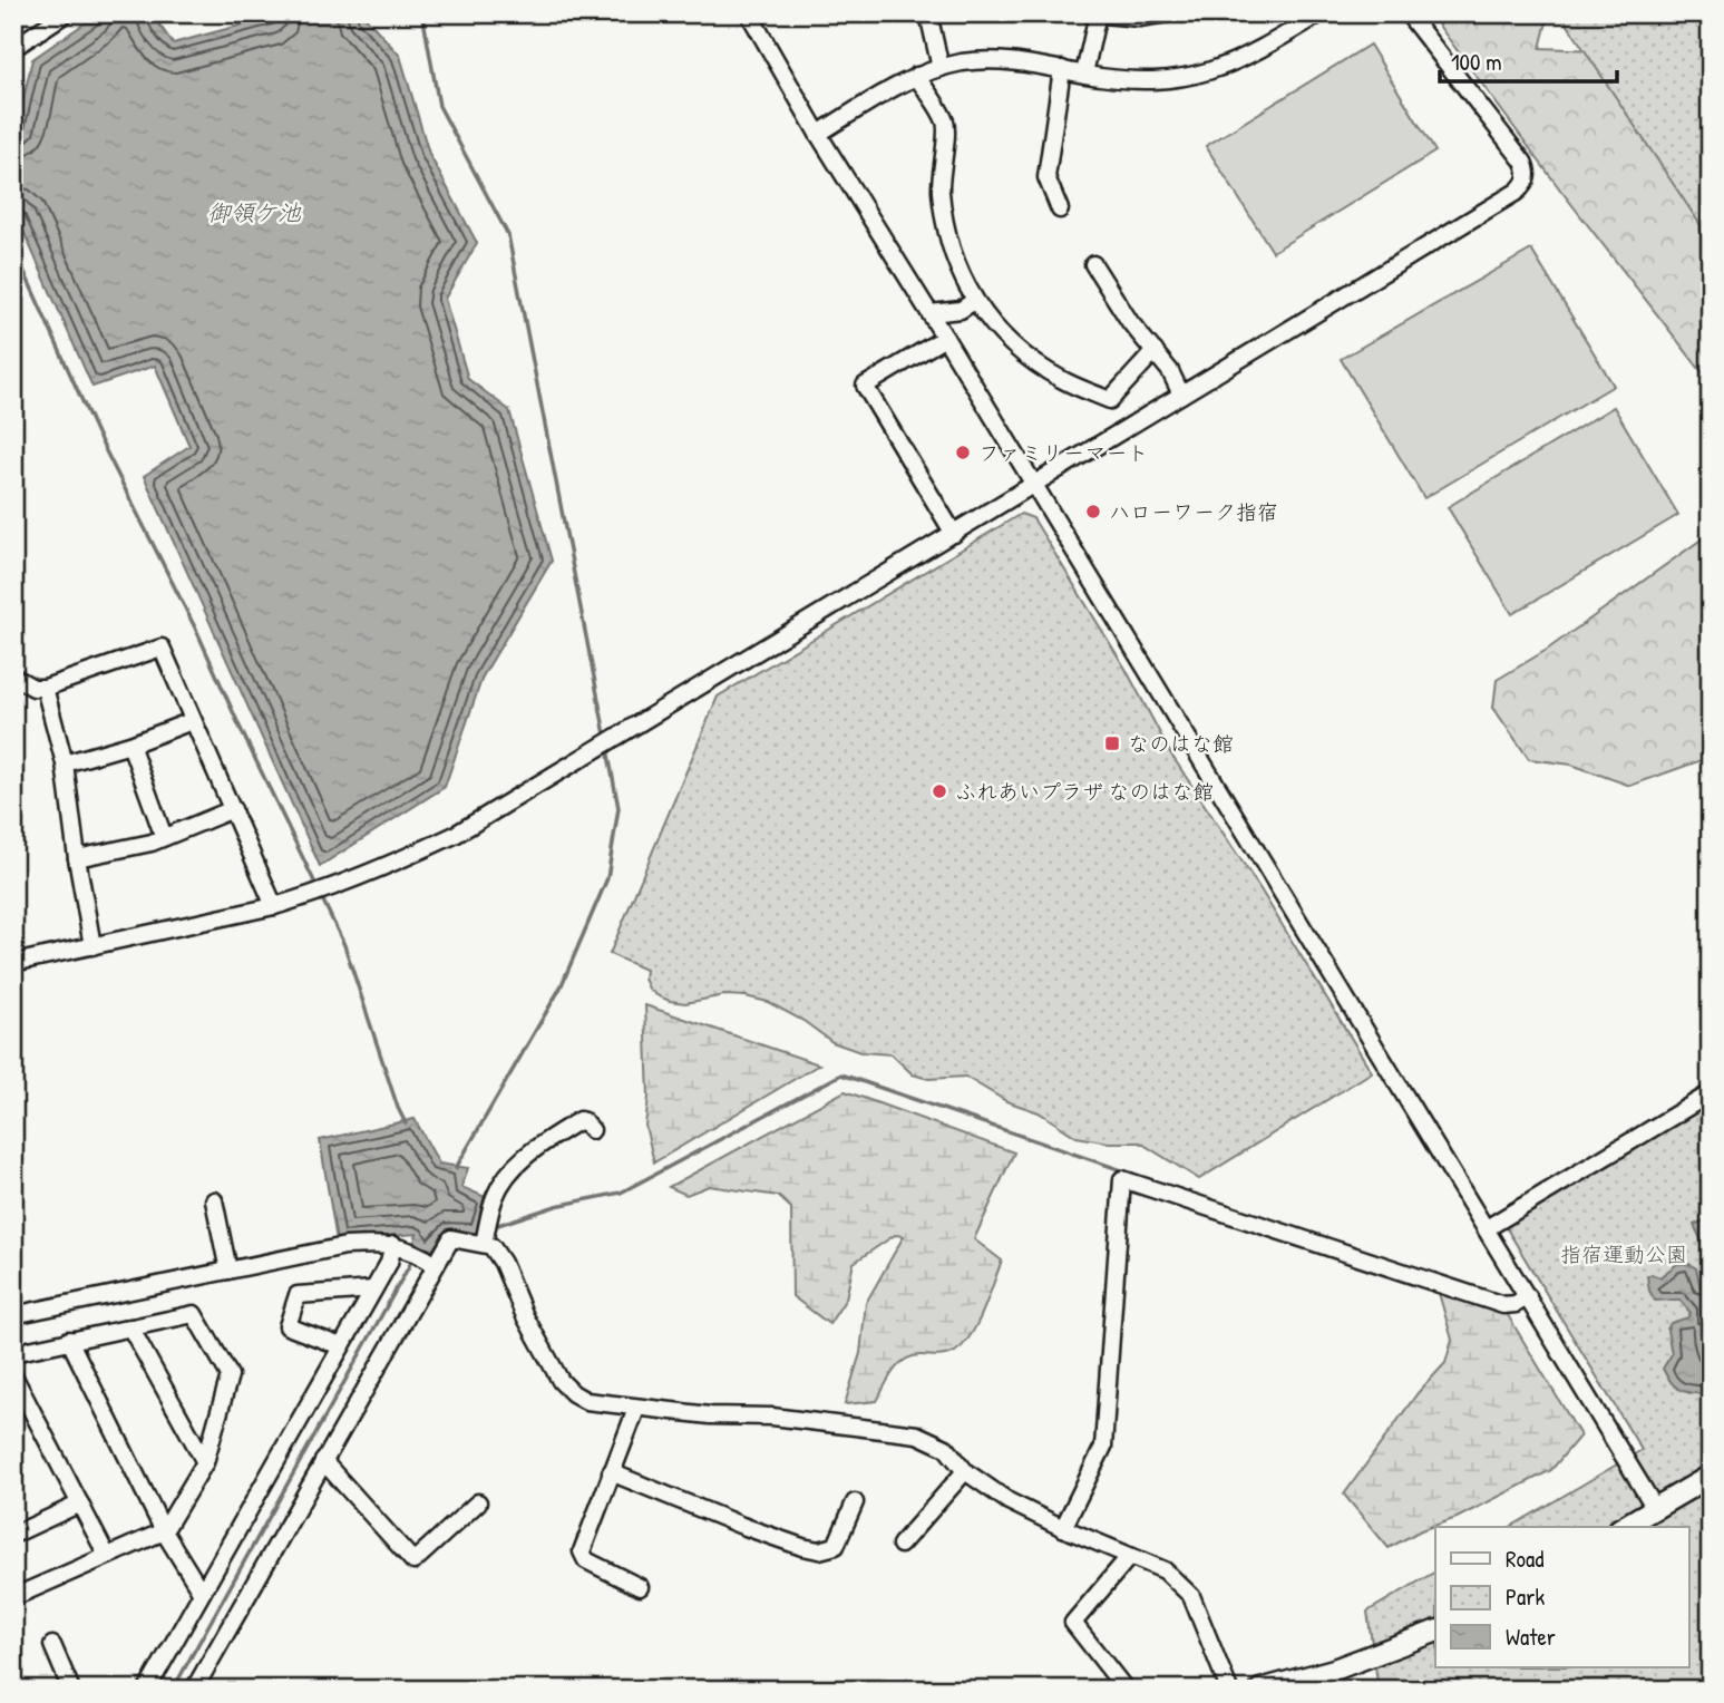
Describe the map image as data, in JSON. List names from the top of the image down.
{
  "water": ["御領ケ池"],
  "parks": ["指宿運動公園"],
  "places": {
    "other": ["ファミリーマート", "ハローワーク指宿", "ふれあいプラザ なのはな館"],
    "transit": ["なのはな館"]
  },
  "legend": ["Road", "Park", "Water"],
  "scale_bar": "100 m"
}
